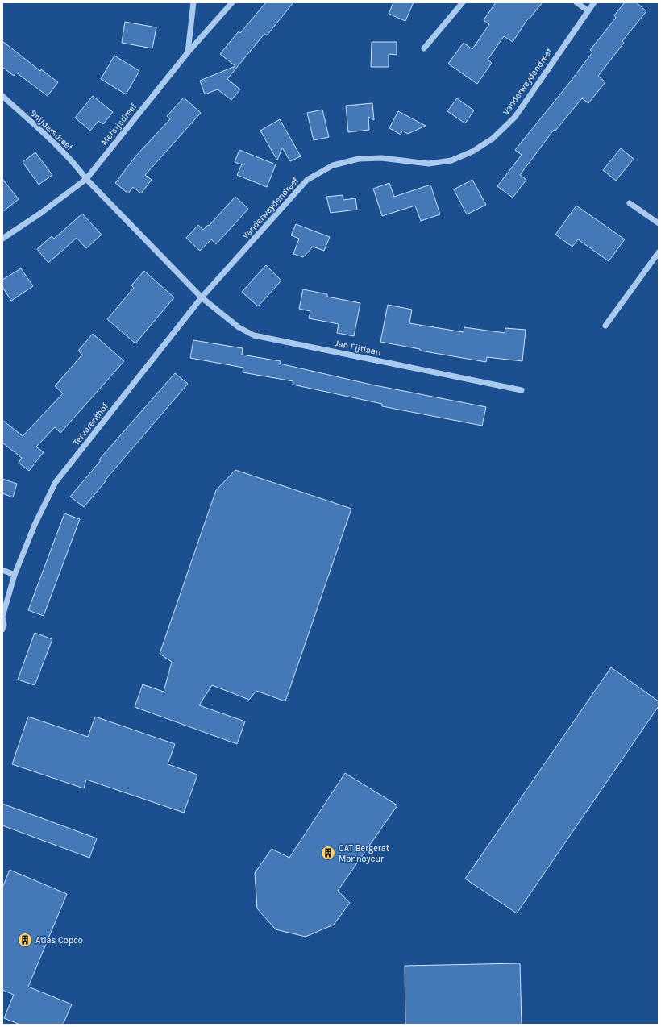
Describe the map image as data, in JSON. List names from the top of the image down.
{
  "streets": {
    "street": [
      "Vanderweydendreef",
      "Metsijsdreef",
      "Snijdersdreef",
      "Jan Fijtlaan",
      "Tervarenthof"
    ]
  },
  "crossings": [
    ["Vanderweydendreef", "Jan Fijtlaan"],
    ["Vanderweydendreef", "Tervarenthof"],
    ["Metsijsdreef", "Snijdersdreef"],
    ["Jan Fijtlaan", "Tervarenthof"]
  ],
  "places": {
    "building": ["CAT Bergerat Monnoyeur", "Atlas Copco"]
  }
}
